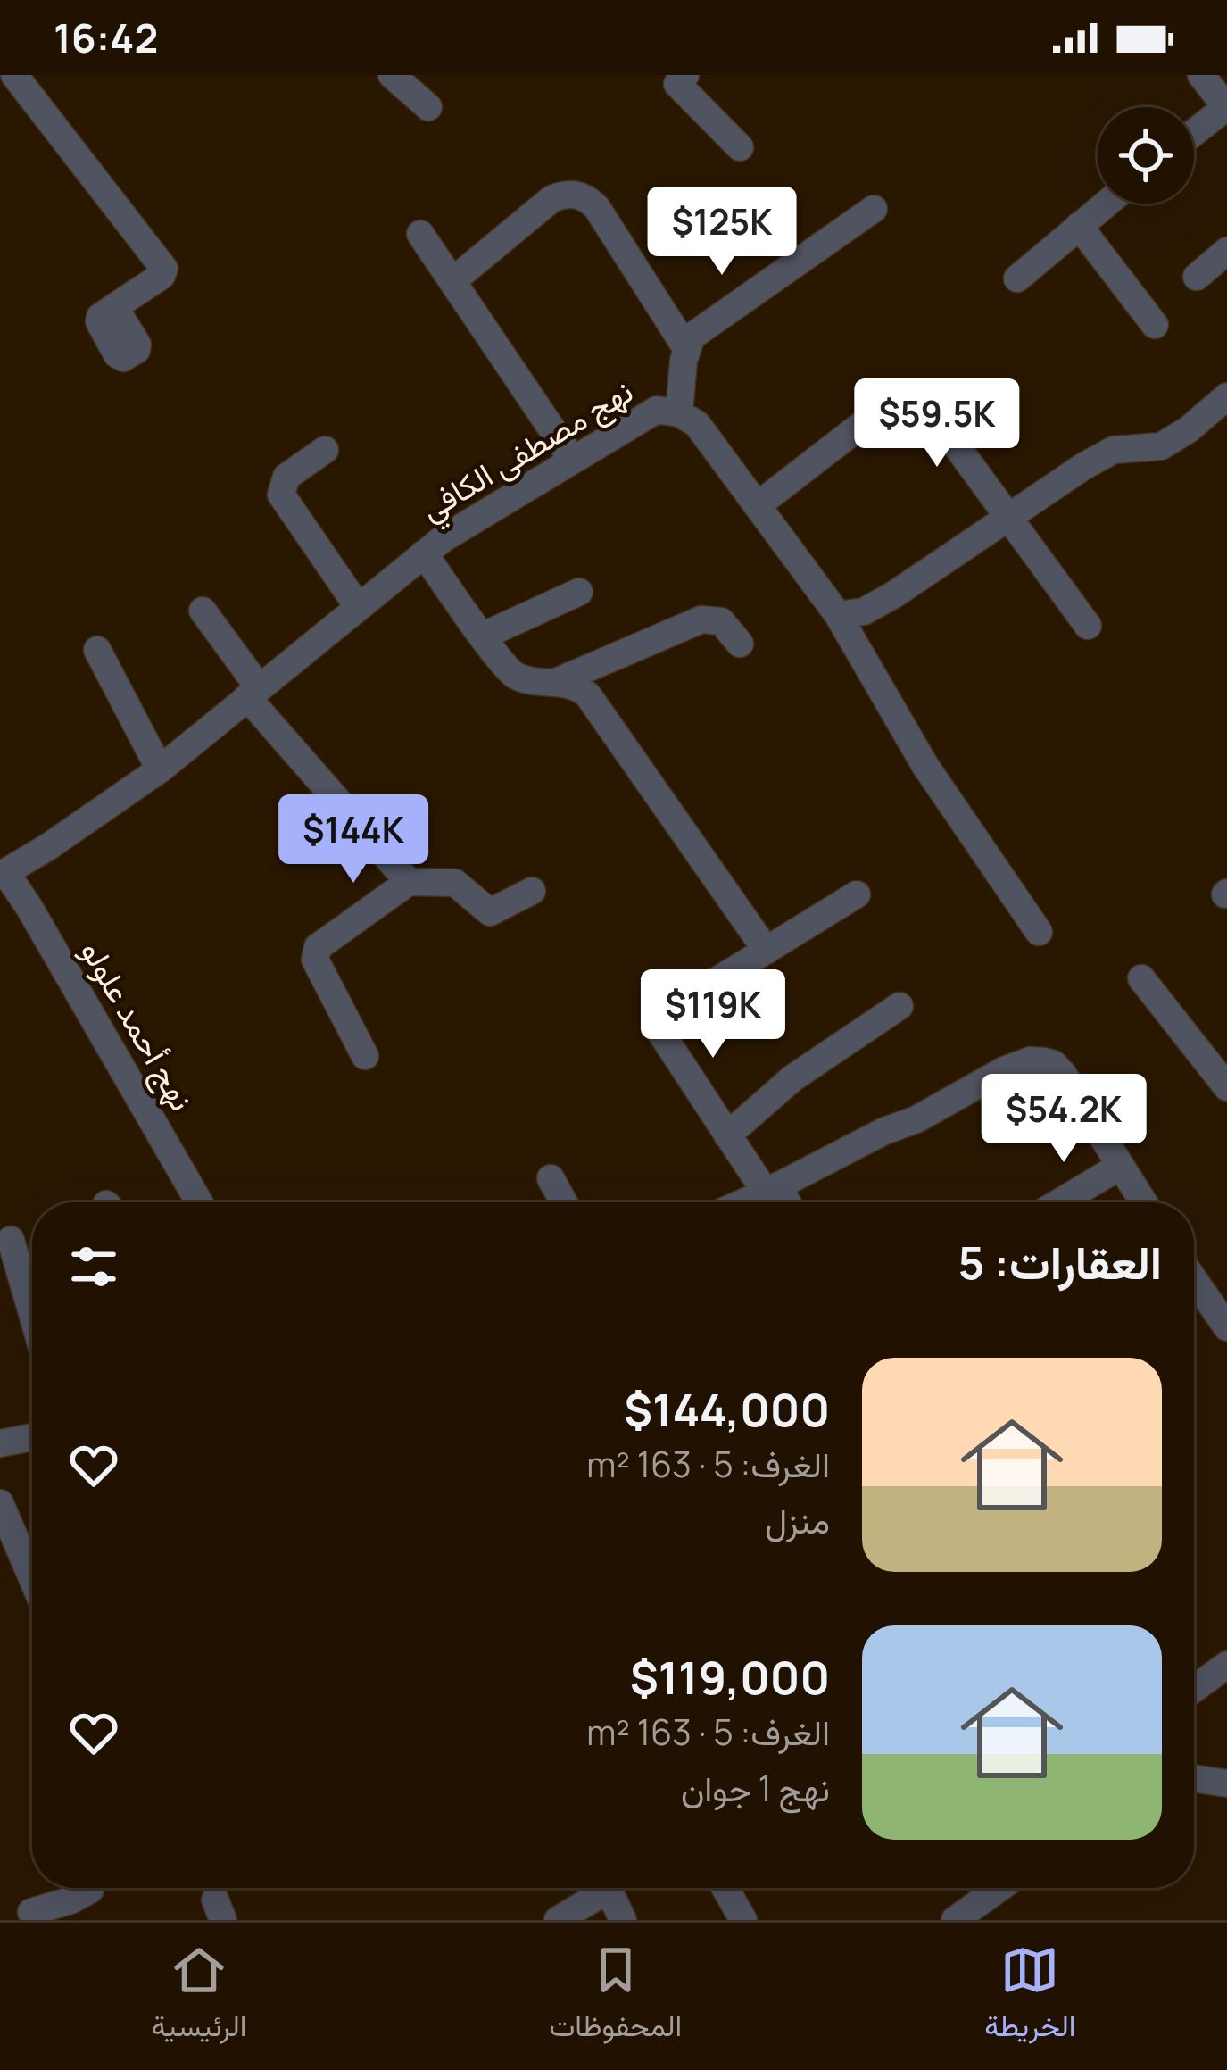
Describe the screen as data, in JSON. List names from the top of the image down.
{
  "streets": {
    "street": ["نهج مصطفى الكافي", "نهج أحمد علولو"]
  },
  "crossings": [
    ["نهج مصطفى الكافي", "نهج أحمد علولو"]
  ],
  "page": {
    "status": "16:42",
    "price": [
      "$125K",
      "$59.5K",
      "$144K",
      "$119K",
      "$54.2K"
    ],
    "heading": "العقارات: 5",
    "list": [
      {
        "name": "$144,000",
        "note": "الغرف: 5 · 163 m² · منزل"
      },
      {
        "name": "$119,000",
        "note": "الغرف: 5 · 163 m² · نهج 1 جوان"
      }
    ],
    "tabs": ["الخريطة", "المحفوظات", "الرئيسية"]
  }
}
